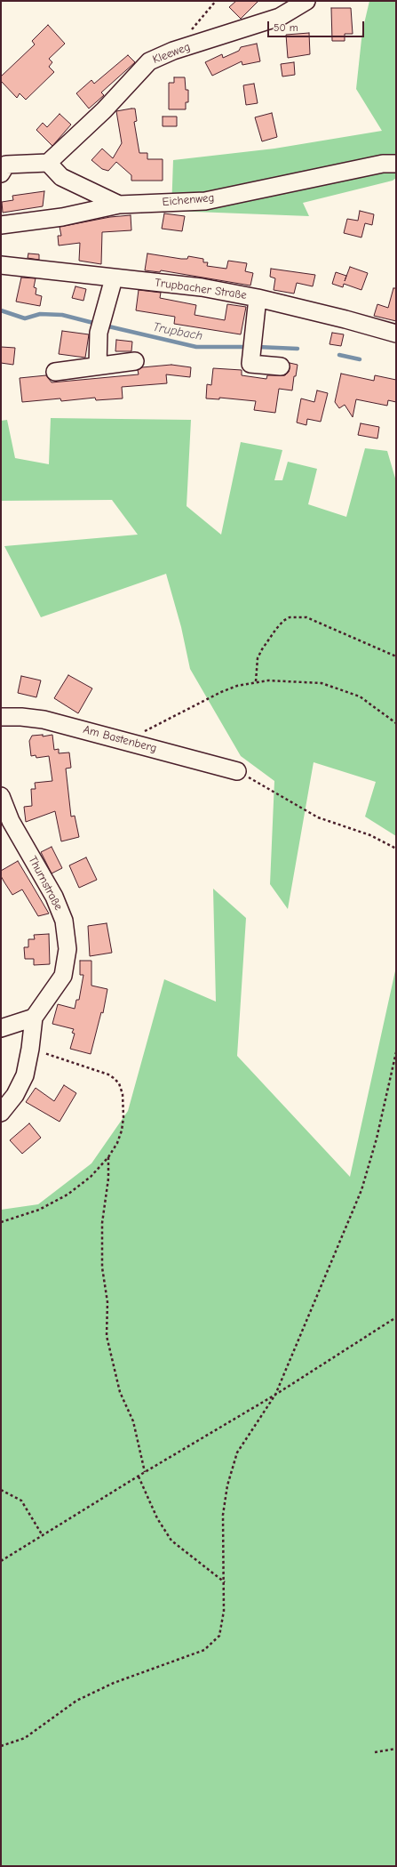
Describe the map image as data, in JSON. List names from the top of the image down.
{
  "streets": {
    "street": [
      "Kleeweg",
      "Eichenweg",
      "Trupbacher Straße",
      "Am Bastenberg",
      "Thurnstraße"
    ]
  },
  "water": ["Trupbach"],
  "scale_bar": "50 m"
}
